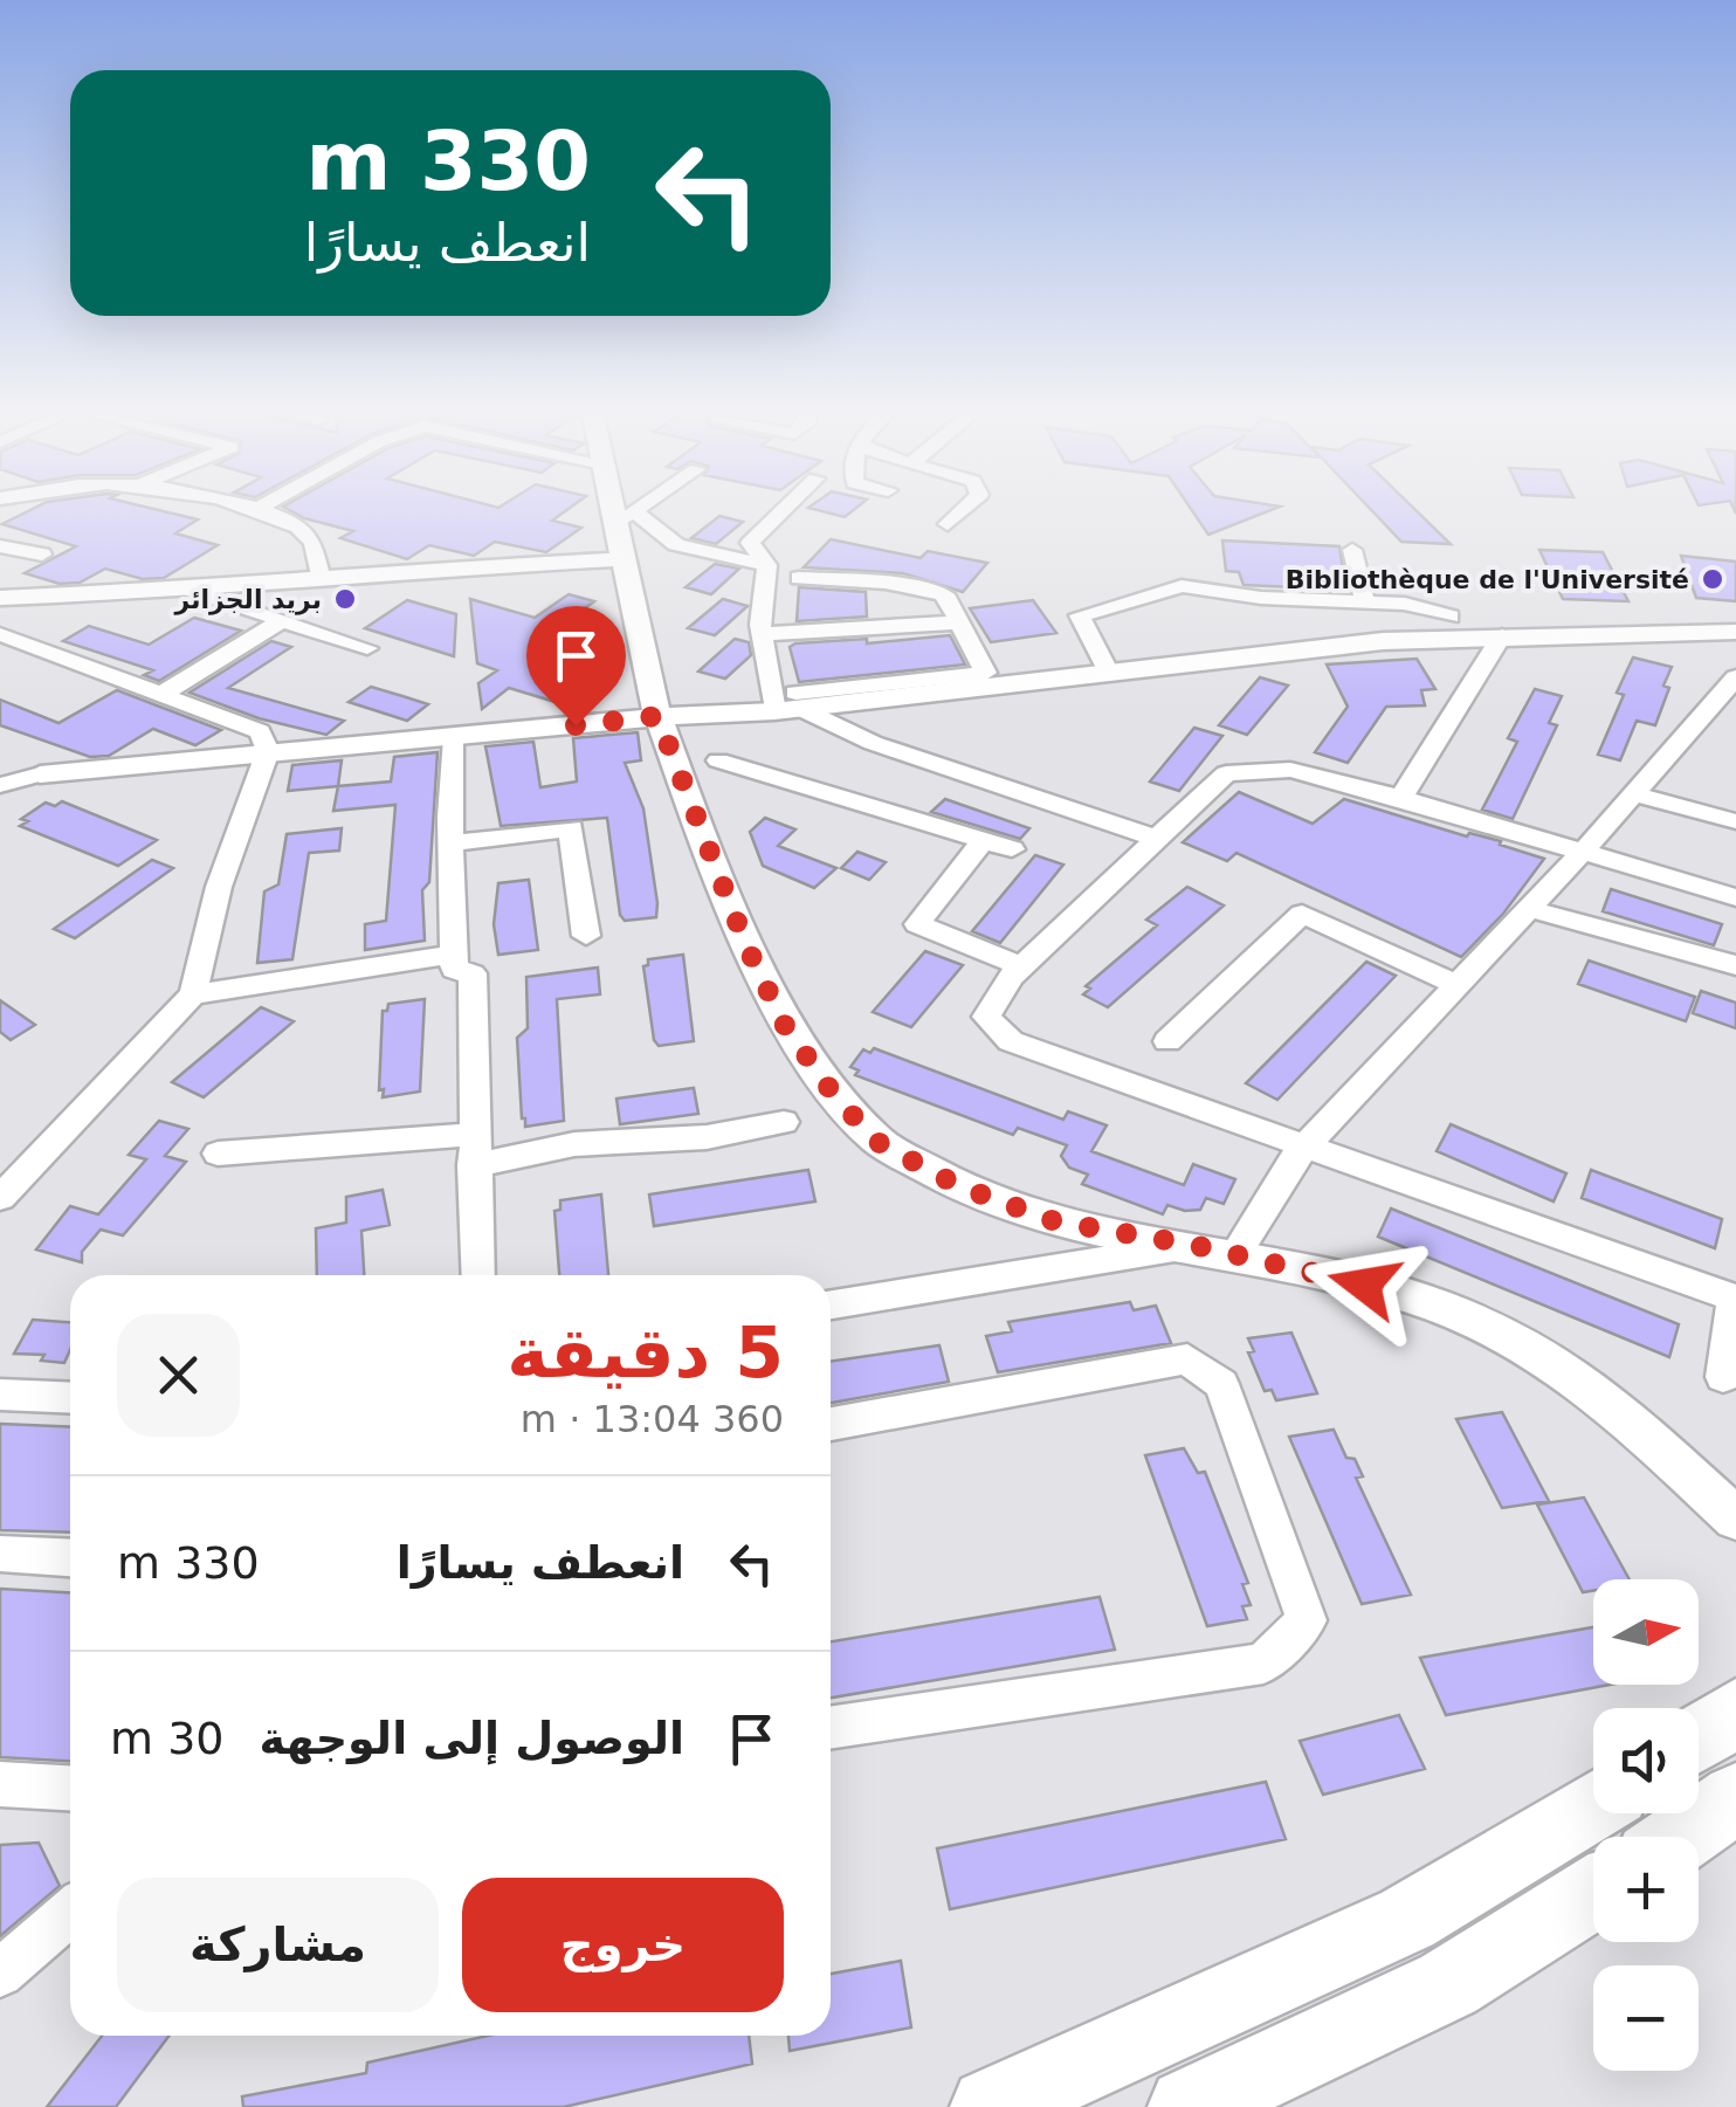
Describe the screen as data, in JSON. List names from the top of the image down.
{
  "places": ["Bibliothèque de l'Université", "بريد الجزائر"],
  "north": "right",
  "page": {
    "turn": ["330 m", "انعطف يسارًا"],
    "heading": ["5 دقيقة", "360 m · 13:04"],
    "list": [
      {
        "name": "انعطف يسارًا",
        "value": "330 m"
      },
      {
        "name": "الوصول إلى الوجهة",
        "value": "30 m"
      }
    ],
    "map_buttons": ["+", "−"],
    "buttons": ["خروج", "مشاركة"]
  }
}
